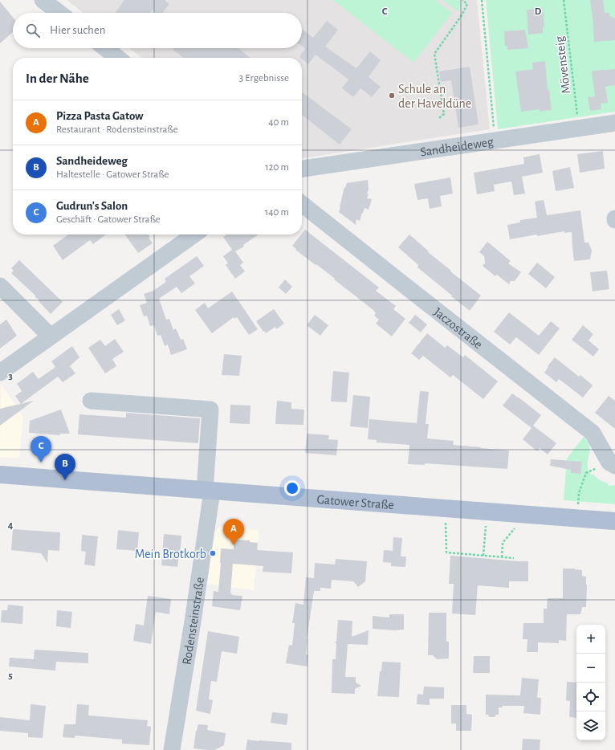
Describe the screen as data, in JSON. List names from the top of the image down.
{
  "streets": {
    "main road": ["Gatower Straße"],
    "street": ["Sandheideweg", "Jaczostraße", "Rodensteinstraße"],
    "path": ["Mövensteig"]
  },
  "crossings": [
    ["Mövensteig", "Sandheideweg"],
    ["Gatower Straße", "Rodensteinstraße"]
  ],
  "places": ["Schule an der Haveldüne", "Mein Brotkorb"],
  "page": {
    "search": "Hier suchen",
    "heading": ["In der Nähe", "3 Ergebnisse"],
    "list": [
      {
        "mark": "A",
        "name": "Pizza Pasta Gatow",
        "note": "Restaurant · Rodensteinstraße",
        "value": "40 m"
      },
      {
        "mark": "B",
        "name": "Sandheideweg",
        "note": "Haltestelle · Gatower Straße",
        "value": "120 m"
      },
      {
        "mark": "C",
        "name": "Gudrun's Salon",
        "note": "Geschäft · Gatower Straße",
        "value": "140 m"
      }
    ],
    "pins": ["C", "B", "A"],
    "map_buttons": ["+", "−"]
  },
  "grid": {
    "columns": ["C", "D"],
    "rows": ["3", "4", "5"]
  }
}
